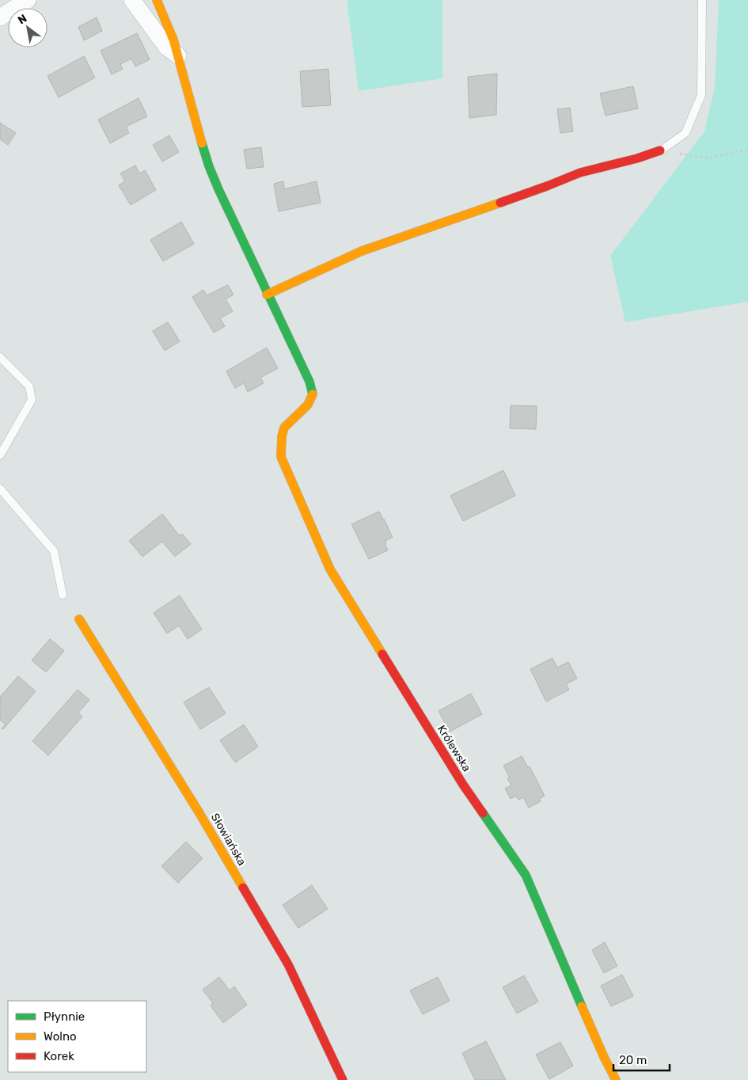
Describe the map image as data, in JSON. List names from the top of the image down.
{
  "streets": {
    "street": ["Królewska", "Słowiańska"]
  },
  "legend": ["Płynnie", "Wolno", "Korek"],
  "scale_bar": "20 m",
  "north": "top left"
}
